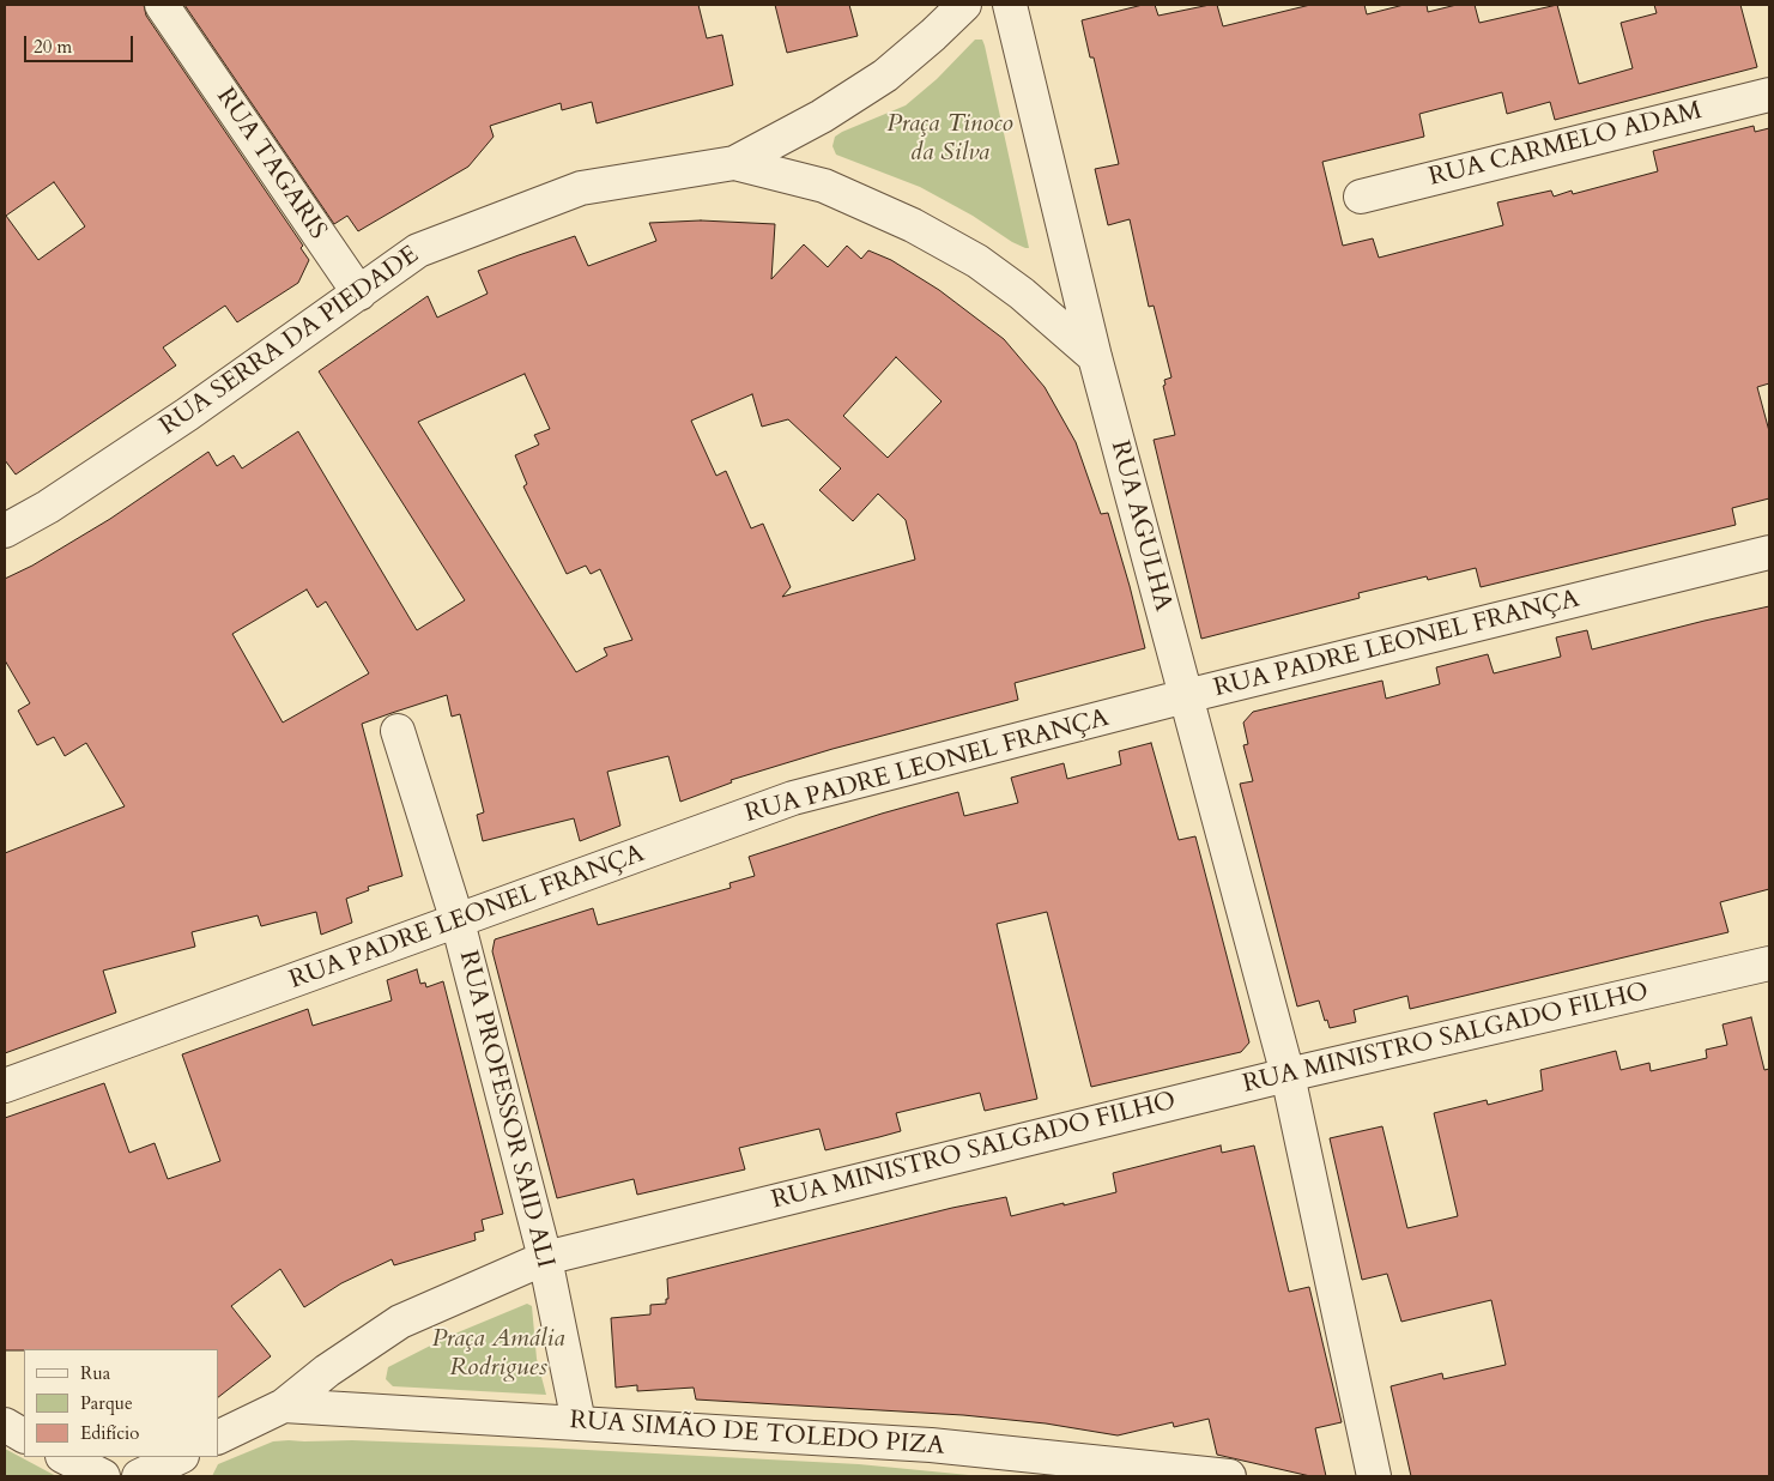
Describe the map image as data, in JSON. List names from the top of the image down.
{
  "streets": {
    "street": [
      "RUA CARMELO ADAM",
      "RUA TAGARIS",
      "RUA SERRA DA PIEDADE",
      "RUA AGULHA",
      "RUA PADRE LEONEL FRANÇA",
      "RUA MINISTRO SALGADO FILHO",
      "RUA PROFESSOR SAID ALI",
      "RUA SIMÃO DE TOLEDO PIZA"
    ]
  },
  "crossings": [
    ["RUA TAGARIS", "RUA SERRA DA PIEDADE"],
    ["RUA AGULHA", "RUA PADRE LEONEL FRANÇA"],
    ["RUA AGULHA", "RUA MINISTRO SALGADO FILHO"],
    ["RUA PADRE LEONEL FRANÇA", "RUA PROFESSOR SAID ALI"],
    ["RUA MINISTRO SALGADO FILHO", "RUA PROFESSOR SAID ALI"],
    ["RUA MINISTRO SALGADO FILHO", "RUA SIMÃO DE TOLEDO PIZA"],
    ["RUA PROFESSOR SAID ALI", "RUA SIMÃO DE TOLEDO PIZA"]
  ],
  "parks": ["Praça Tinoco da Silva", "Praça Amália Rodrigues"],
  "legend": ["Rua", "Parque", "Edifício"],
  "scale_bar": "20 m"
}
